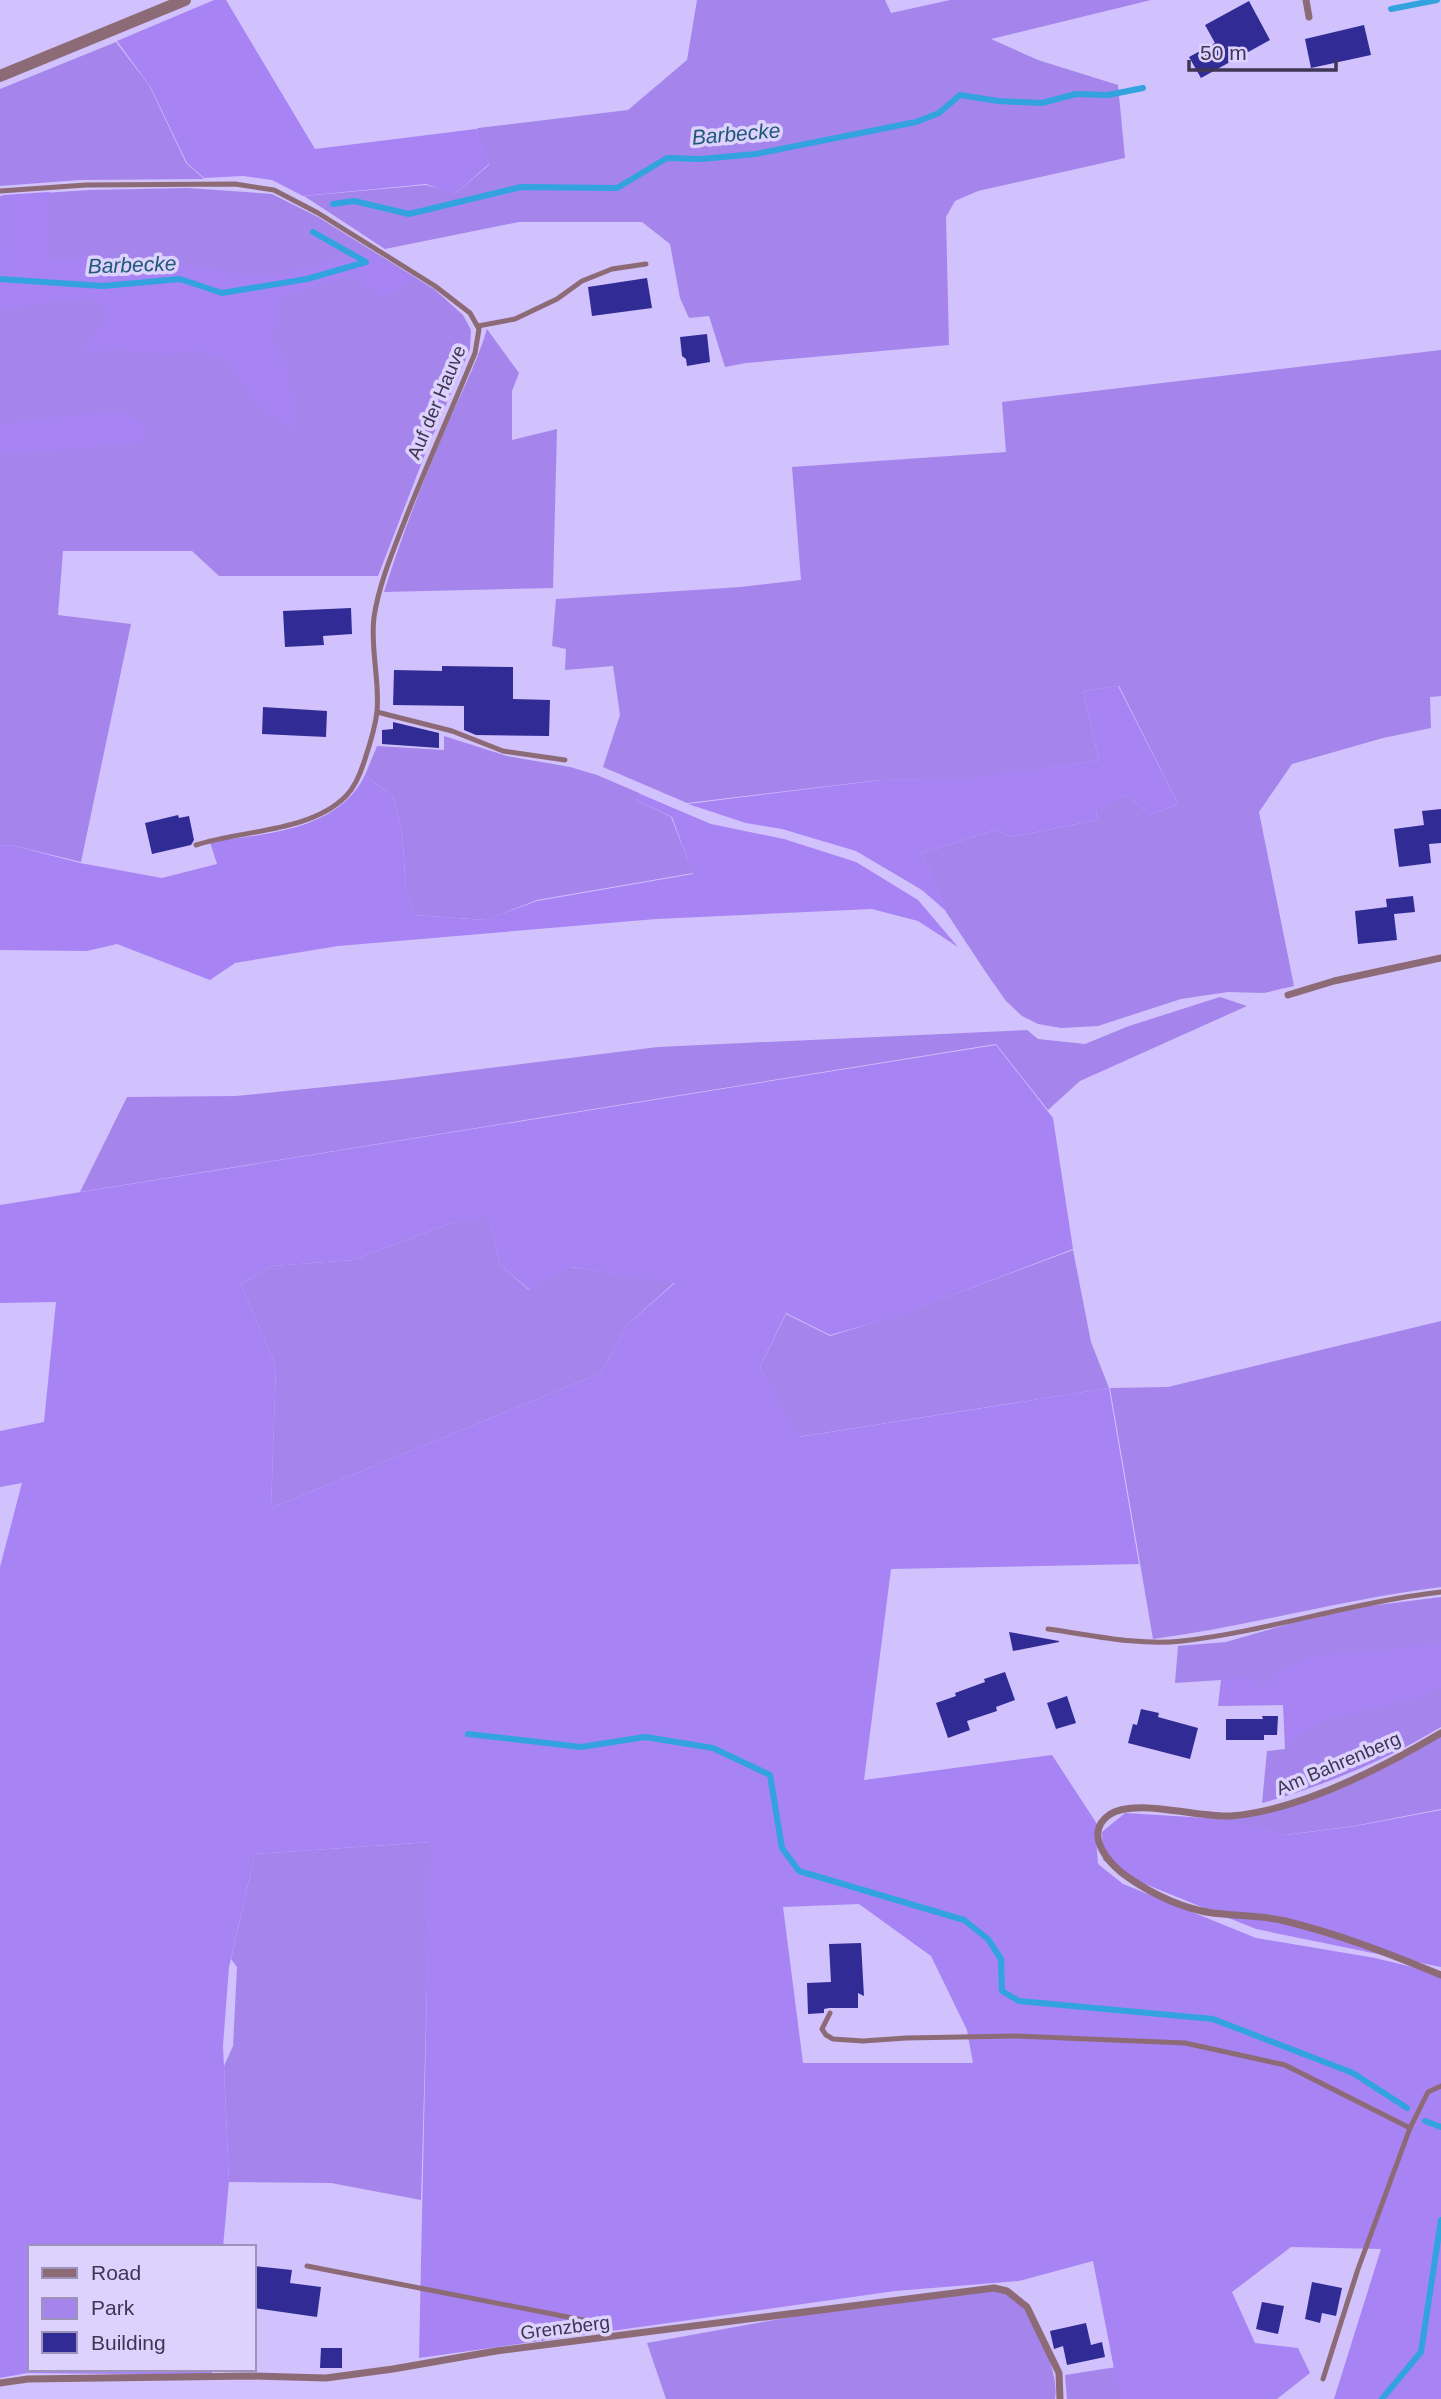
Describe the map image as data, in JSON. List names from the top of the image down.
{
  "streets": {
    "street": ["Am Bahrenberg", "Grenzberg"],
    "lane": ["Auf der Hauve"]
  },
  "water": ["Barbecke"],
  "legend": ["Road", "Park", "Building"],
  "scale_bar": "50 m"
}
